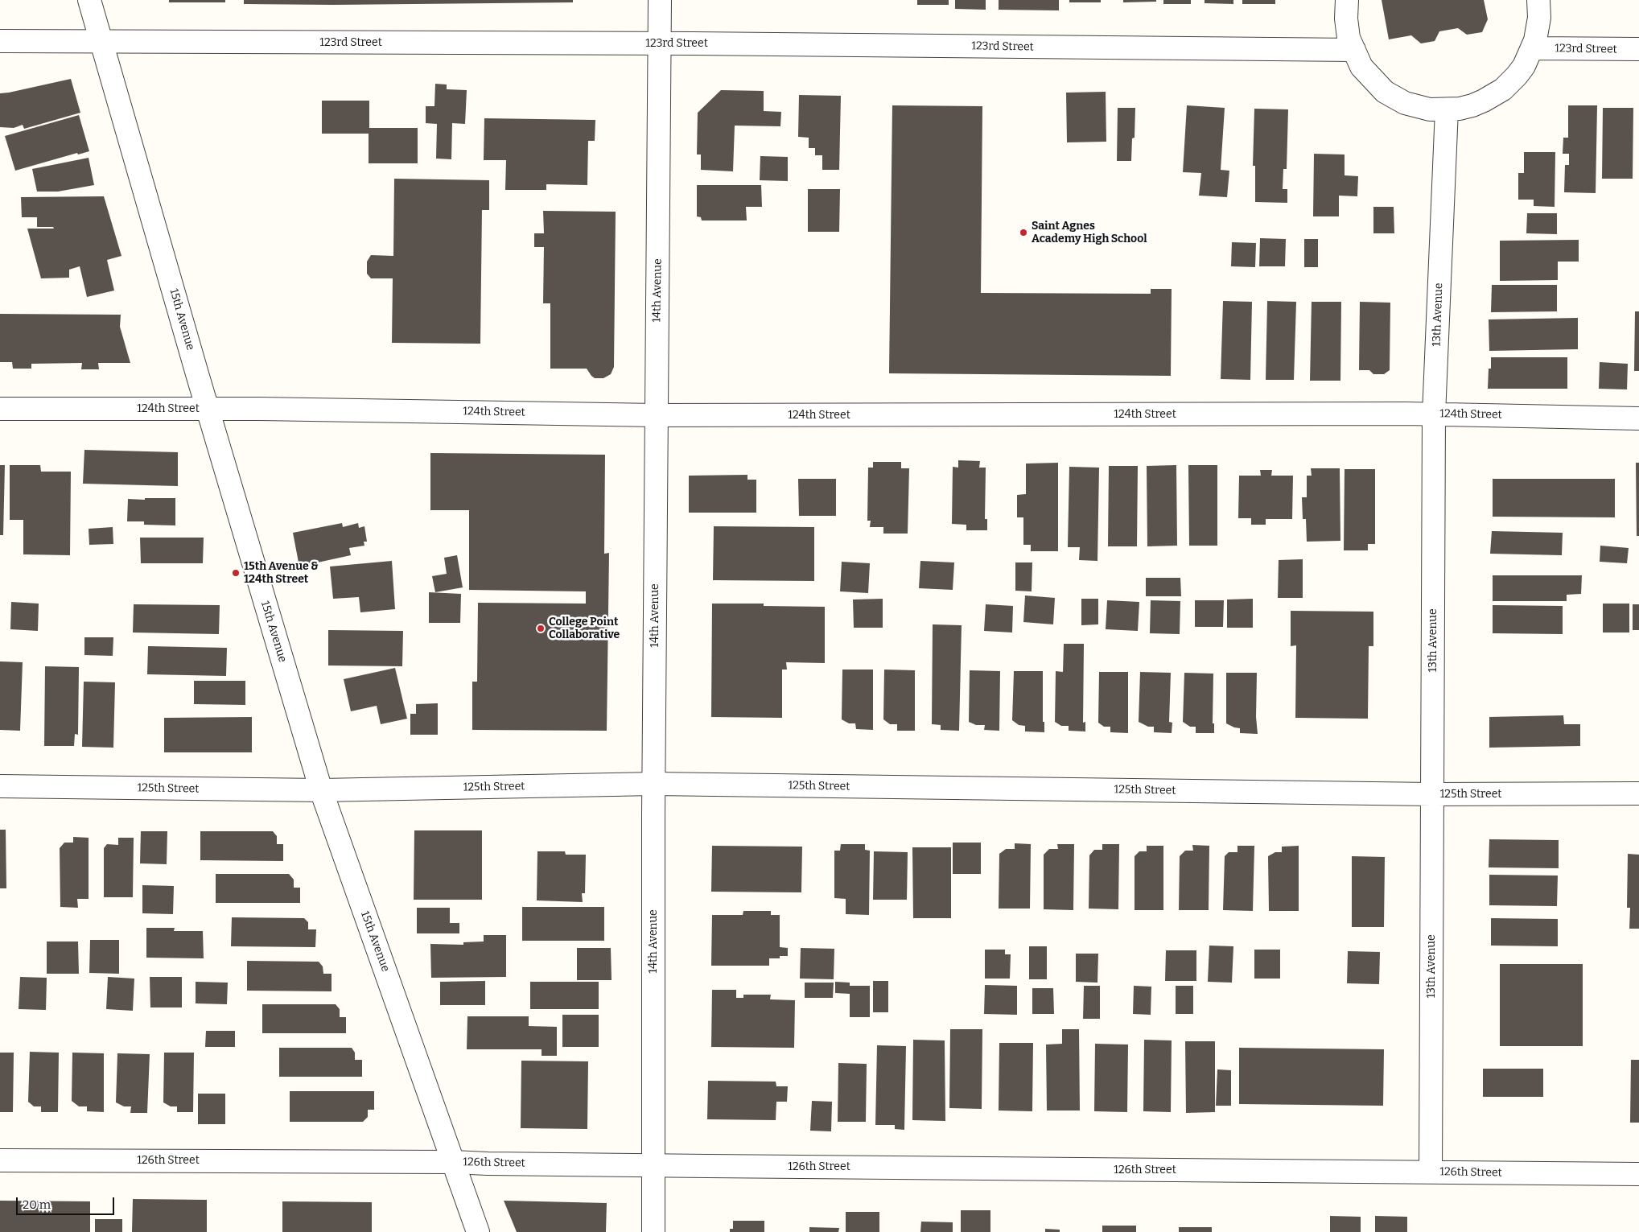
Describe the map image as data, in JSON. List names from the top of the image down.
{
  "streets": {
    "street": [
      "123rd Street",
      "14th Avenue",
      "13th Avenue",
      "15th Avenue",
      "124th Street",
      "125th Street",
      "126th Street"
    ]
  },
  "crossings": [
    ["123rd Street", "14th Avenue"],
    ["123rd Street", "15th Avenue"],
    ["14th Avenue", "124th Street"],
    ["14th Avenue", "125th Street"],
    ["14th Avenue", "126th Street"],
    ["13th Avenue", "124th Street"],
    ["13th Avenue", "125th Street"],
    ["13th Avenue", "126th Street"],
    ["15th Avenue", "124th Street"],
    ["15th Avenue", "125th Street"],
    ["15th Avenue", "126th Street"]
  ],
  "places": ["Saint Agnes Academy High School", "15th Avenue & 124th Street", "College Point Collaborative"],
  "scale_bar": "20 m"
}
